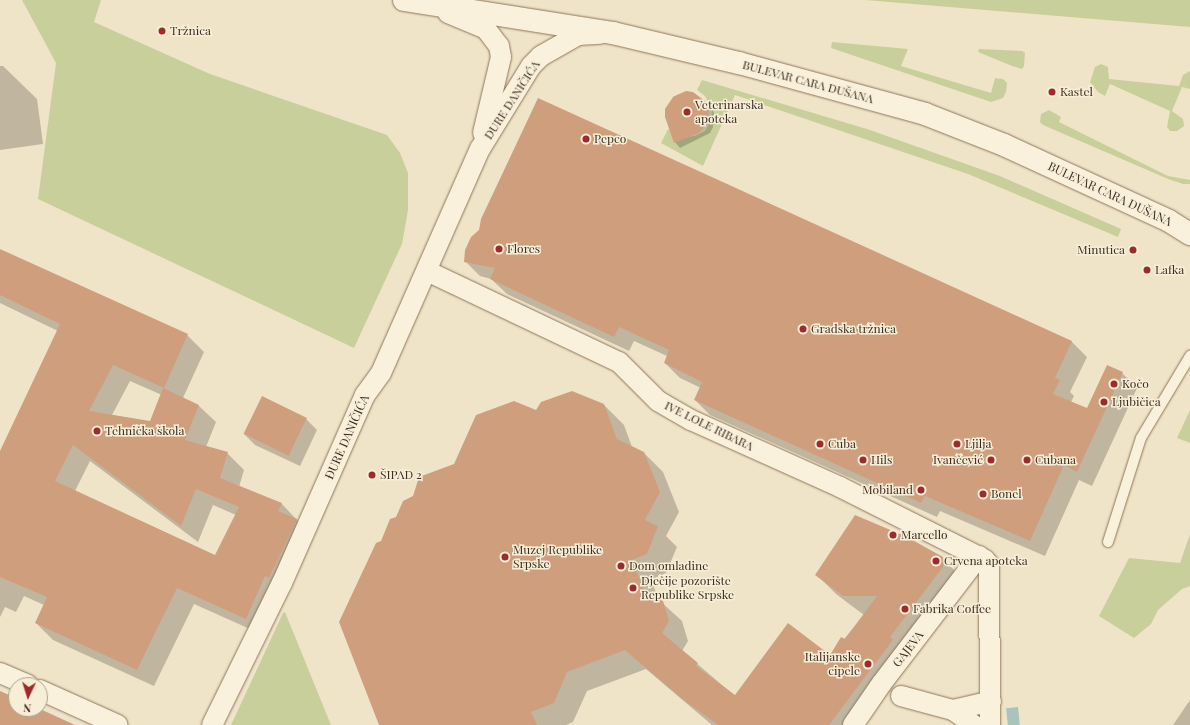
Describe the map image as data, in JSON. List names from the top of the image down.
{
  "streets": {
    "street": [
      "BULEVAR CARA DUŠANA",
      "ĐURE DANIČIĆA",
      "IVE LOLE RIBARA",
      "GAJEVA"
    ]
  },
  "crossings": [
    ["BULEVAR CARA DUŠANA", "ĐURE DANIČIĆA"],
    ["ĐURE DANIČIĆA", "IVE LOLE RIBARA"],
    ["IVE LOLE RIBARA", "GAJEVA"]
  ],
  "places": [
    "Tržnica",
    "Kastel",
    "Veterinarska apoteka",
    "Pepco",
    "Flores",
    "Minutica",
    "Lafka",
    "Gradska tržnica",
    "Kočo",
    "Ljubičica",
    "Tehnička škola",
    "Cuba",
    "Ljilja",
    "Hils",
    "Ivančević",
    "Cubana",
    "ŠIPAD 2",
    "Mobiland",
    "Bonel",
    "Marcello",
    "Muzej Republike Srpske",
    "Crvena apoteka",
    "Dom omladine",
    "Dječije pozorište Republike Srpske",
    "Fabrika Coffee",
    "Italijanske cipele"
  ],
  "north": "bottom"
}
